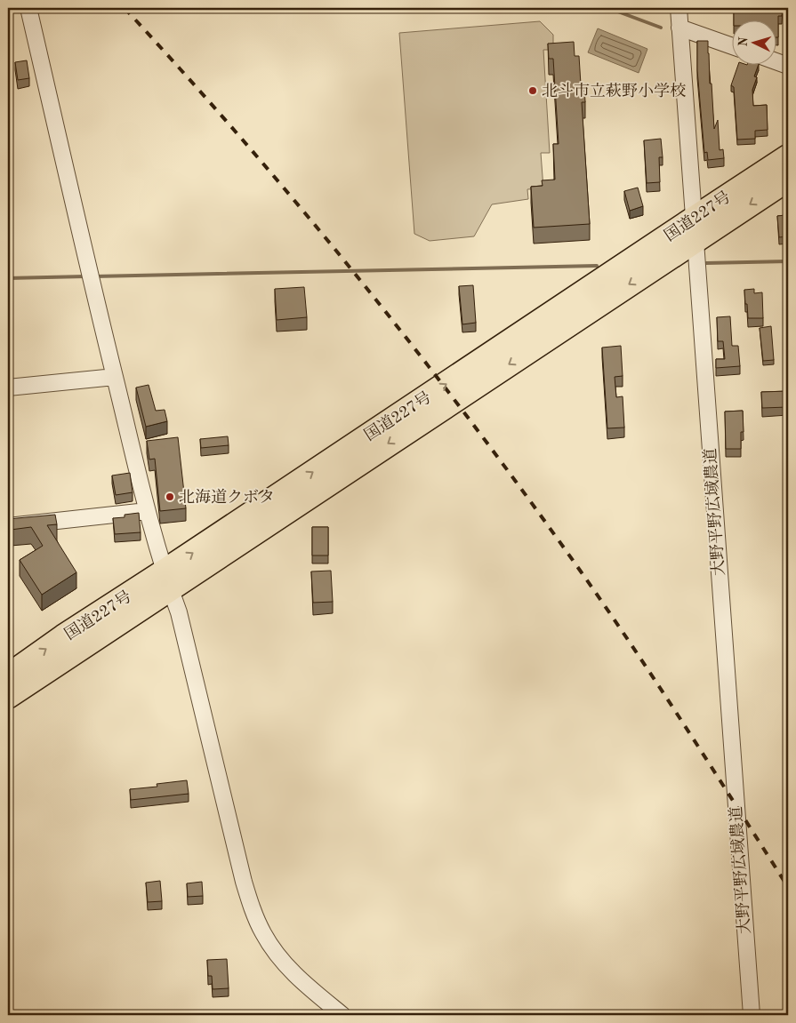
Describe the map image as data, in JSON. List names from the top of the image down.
{
  "streets": {
    "highway": ["国道227号"],
    "street": ["大野平野広域農道"]
  },
  "crossings": [
    ["国道227号", "大野平野広域農道"]
  ],
  "places": ["北斗市立萩野小学校", "北海道クボタ"],
  "north": "left"
}
